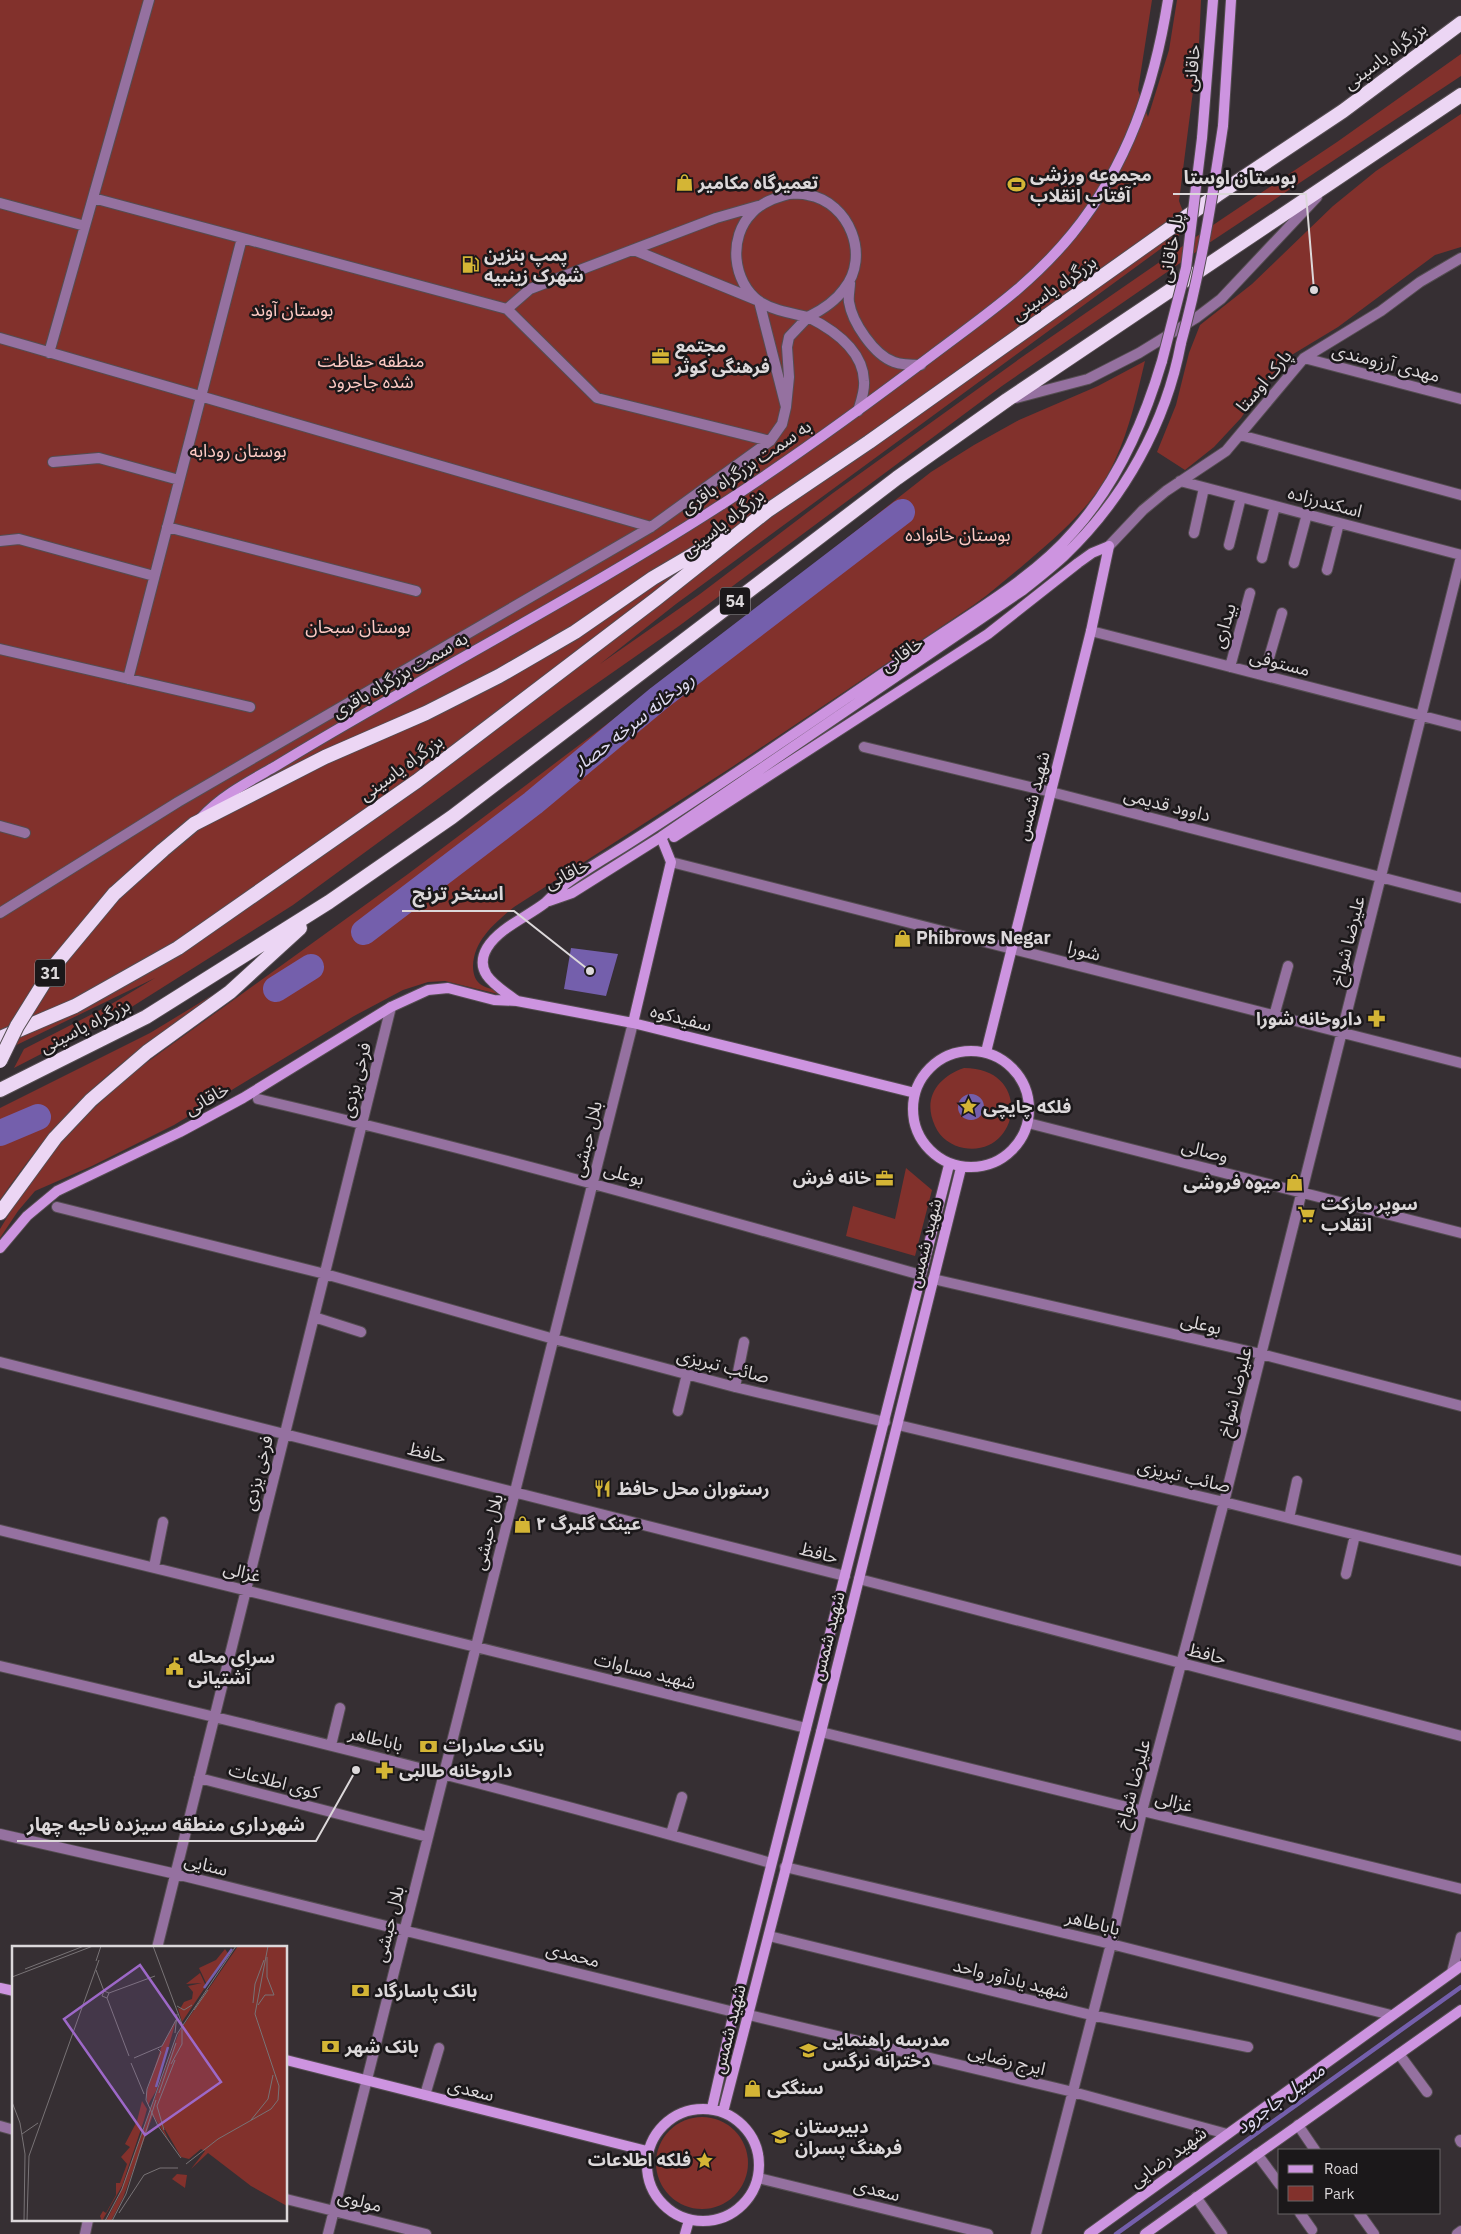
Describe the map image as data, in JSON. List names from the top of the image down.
{
  "streets": {
    "highway": ["بزرگراه یاسینی", "54", "31"],
    "main road": [
      "خاقانی",
      "پل خاقانی",
      "به سمت بزرگراه باقری",
      "شهید شمس",
      "سفیدکوه",
      "بلال حبشی",
      "سعدی",
      "شهید رضایی"
    ],
    "street": [
      "مهدی آرزومندی",
      "پارک اوستا",
      "اسکندرزاده",
      "بیداری",
      "مستوفی",
      "داوود قدیمی",
      "علیرضا شواخ",
      "شورا",
      "فرخی یزدی",
      "وصالی",
      "بوعلی",
      "صائب تبریزی",
      "حافظ",
      "غزالی",
      "شهید مساوات",
      "باباطاهر",
      "کوی اطلاعات",
      "سنایی",
      "محمدی",
      "شهید یادآور واحد",
      "ایرج رضایی",
      "مولوی"
    ]
  },
  "crossings": [
    ["خاقانی", "پل خاقانی"],
    ["خاقانی", "سفیدکوه"],
    ["خاقانی", "فرخی یزدی"],
    ["مهدی آرزومندی", "پارک اوستا"],
    ["پارک اوستا", "اسکندرزاده"],
    ["پارک اوستا", "شهید شمس"],
    ["به سمت بزرگراه باقری", "31"],
    ["اسکندرزاده", "علیرضا شواخ"],
    ["بیداری", "مستوفی"],
    ["مستوفی", "شهید شمس"],
    ["مستوفی", "علیرضا شواخ"],
    ["شهید شمس", "داوود قدیمی"],
    ["شهید شمس", "شورا"],
    ["شهید شمس", "سفیدکوه"],
    ["شهید شمس", "وصالی"],
    ["شهید شمس", "بوعلی"],
    ["شهید شمس", "صائب تبریزی"],
    ["شهید شمس", "حافظ"],
    ["شهید شمس", "غزالی"],
    ["شهید شمس", "شهید مساوات"],
    ["شهید شمس", "باباطاهر"],
    ["شهید شمس", "محمدی"],
    ["شهید شمس", "شهید یادآور واحد"],
    ["شهید شمس", "ایرج رضایی"],
    ["شهید شمس", "سعدی"],
    ["داوود قدیمی", "علیرضا شواخ"],
    ["علیرضا شواخ", "شورا"],
    ["علیرضا شواخ", "وصالی"],
    ["علیرضا شواخ", "بوعلی"],
    ["علیرضا شواخ", "صائب تبریزی"],
    ["علیرضا شواخ", "حافظ"],
    ["علیرضا شواخ", "غزالی"],
    ["علیرضا شواخ", "باباطاهر"],
    ["علیرضا شواخ", "شهید یادآور واحد"],
    ["علیرضا شواخ", "ایرج رضایی"],
    ["شورا", "بلال حبشی"],
    ["سفیدکوه", "بلال حبشی"],
    ["سفیدکوه", "وصالی"],
    ["فرخی یزدی", "بوعلی"],
    ["فرخی یزدی", "صائب تبریزی"],
    ["فرخی یزدی", "حافظ"],
    ["فرخی یزدی", "غزالی"],
    ["فرخی یزدی", "باباطاهر"],
    ["فرخی یزدی", "کوی اطلاعات"],
    ["فرخی یزدی", "سنایی"],
    ["بلال حبشی", "بوعلی"],
    ["بلال حبشی", "صائب تبریزی"],
    ["بلال حبشی", "حافظ"],
    ["بلال حبشی", "غزالی"],
    ["بلال حبشی", "شهید مساوات"],
    ["بلال حبشی", "باباطاهر"],
    ["بلال حبشی", "کوی اطلاعات"],
    ["بلال حبشی", "سنایی"],
    ["بلال حبشی", "محمدی"],
    ["بلال حبشی", "سعدی"],
    ["بلال حبشی", "مولوی"],
    ["غزالی", "شهید مساوات"],
    ["باباطاهر", "شهید رضایی"],
    ["سنایی", "محمدی"],
    ["ایرج رضایی", "شهید رضایی"]
  ],
  "water": ["رودخانه سرخه حصار", "مسیل جاجرود"],
  "parks": [
    "بوستان آوند",
    "منطقه حفاظت شده جاجرود",
    "بوستان رودابه",
    "بوستان خانواده",
    "بوستان سبحان"
  ],
  "places": {
    "shop": [
      "تعمیرگاه مکامیر",
      "Phibrows Negar",
      "میوه فروشی",
      "عینک گلبرگ ۲",
      "سنگکی"
    ],
    "sports": ["مجموعه ورزشی آفتاب انقلاب"],
    "fuel station": ["پمپ بنزین شهرک زینبیه"],
    "other": ["بوستان اوستا", "استخر ترنج", "شهرداری منطقه سیزده ناحیه چهار"],
    "office": ["مجتمع فرهنگی کوثر", "خانه فرش"],
    "pharmacy": ["داروخانه شورا", "داروخانه طالبی"],
    "place": ["فلکه چایچی", "فلکه اطلاعات"],
    "supermarket": ["سوپر مارکت انقلاب"],
    "restaurant": ["رستوران محل حافظ"],
    "public building": ["سرای محله آشتیانی"],
    "bank": ["بانک صادرات", "بانک پاسارگاد", "بانک شهر"],
    "school or university": ["مدرسه راهنمایی دخترانه نرگس", "دبیرستان فرهنگ پسران"]
  },
  "legend": ["Road", "Park"]
}
